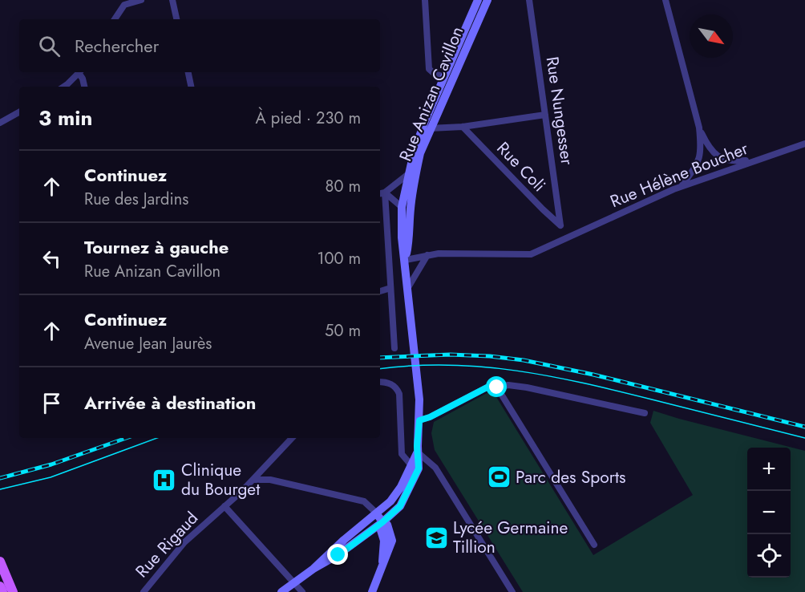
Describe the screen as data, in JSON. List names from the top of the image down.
{
  "streets": {
    "main road": ["Rue Anizan Cavillon"],
    "street": [
      "Rue Nungesser",
      "Rue Coli",
      "Rue Hélène Boucher",
      "Rue Rigaud"
    ]
  },
  "crossings": [
    ["Rue Anizan Cavillon", "Rue Hélène Boucher"],
    ["Rue Nungesser", "Rue Coli"]
  ],
  "places": {
    "sports": ["Parc des Sports"],
    "hospital": ["Clinique du Bourget"],
    "school or university": ["Lycée Germaine Tillion"]
  },
  "north": "bottom right",
  "page": {
    "search": "Rechercher",
    "heading": ["3 min", "À pied · 230 m"],
    "list": [
      ["Continuez", "Rue des Jardins", "80 m"],
      ["Tournez à gauche", "Rue Anizan Cavillon", "100 m"],
      ["Continuez", "Avenue Jean Jaurès", "50 m"],
      "Arrivée à destination"
    ],
    "map_buttons": ["+", "−"]
  }
}
